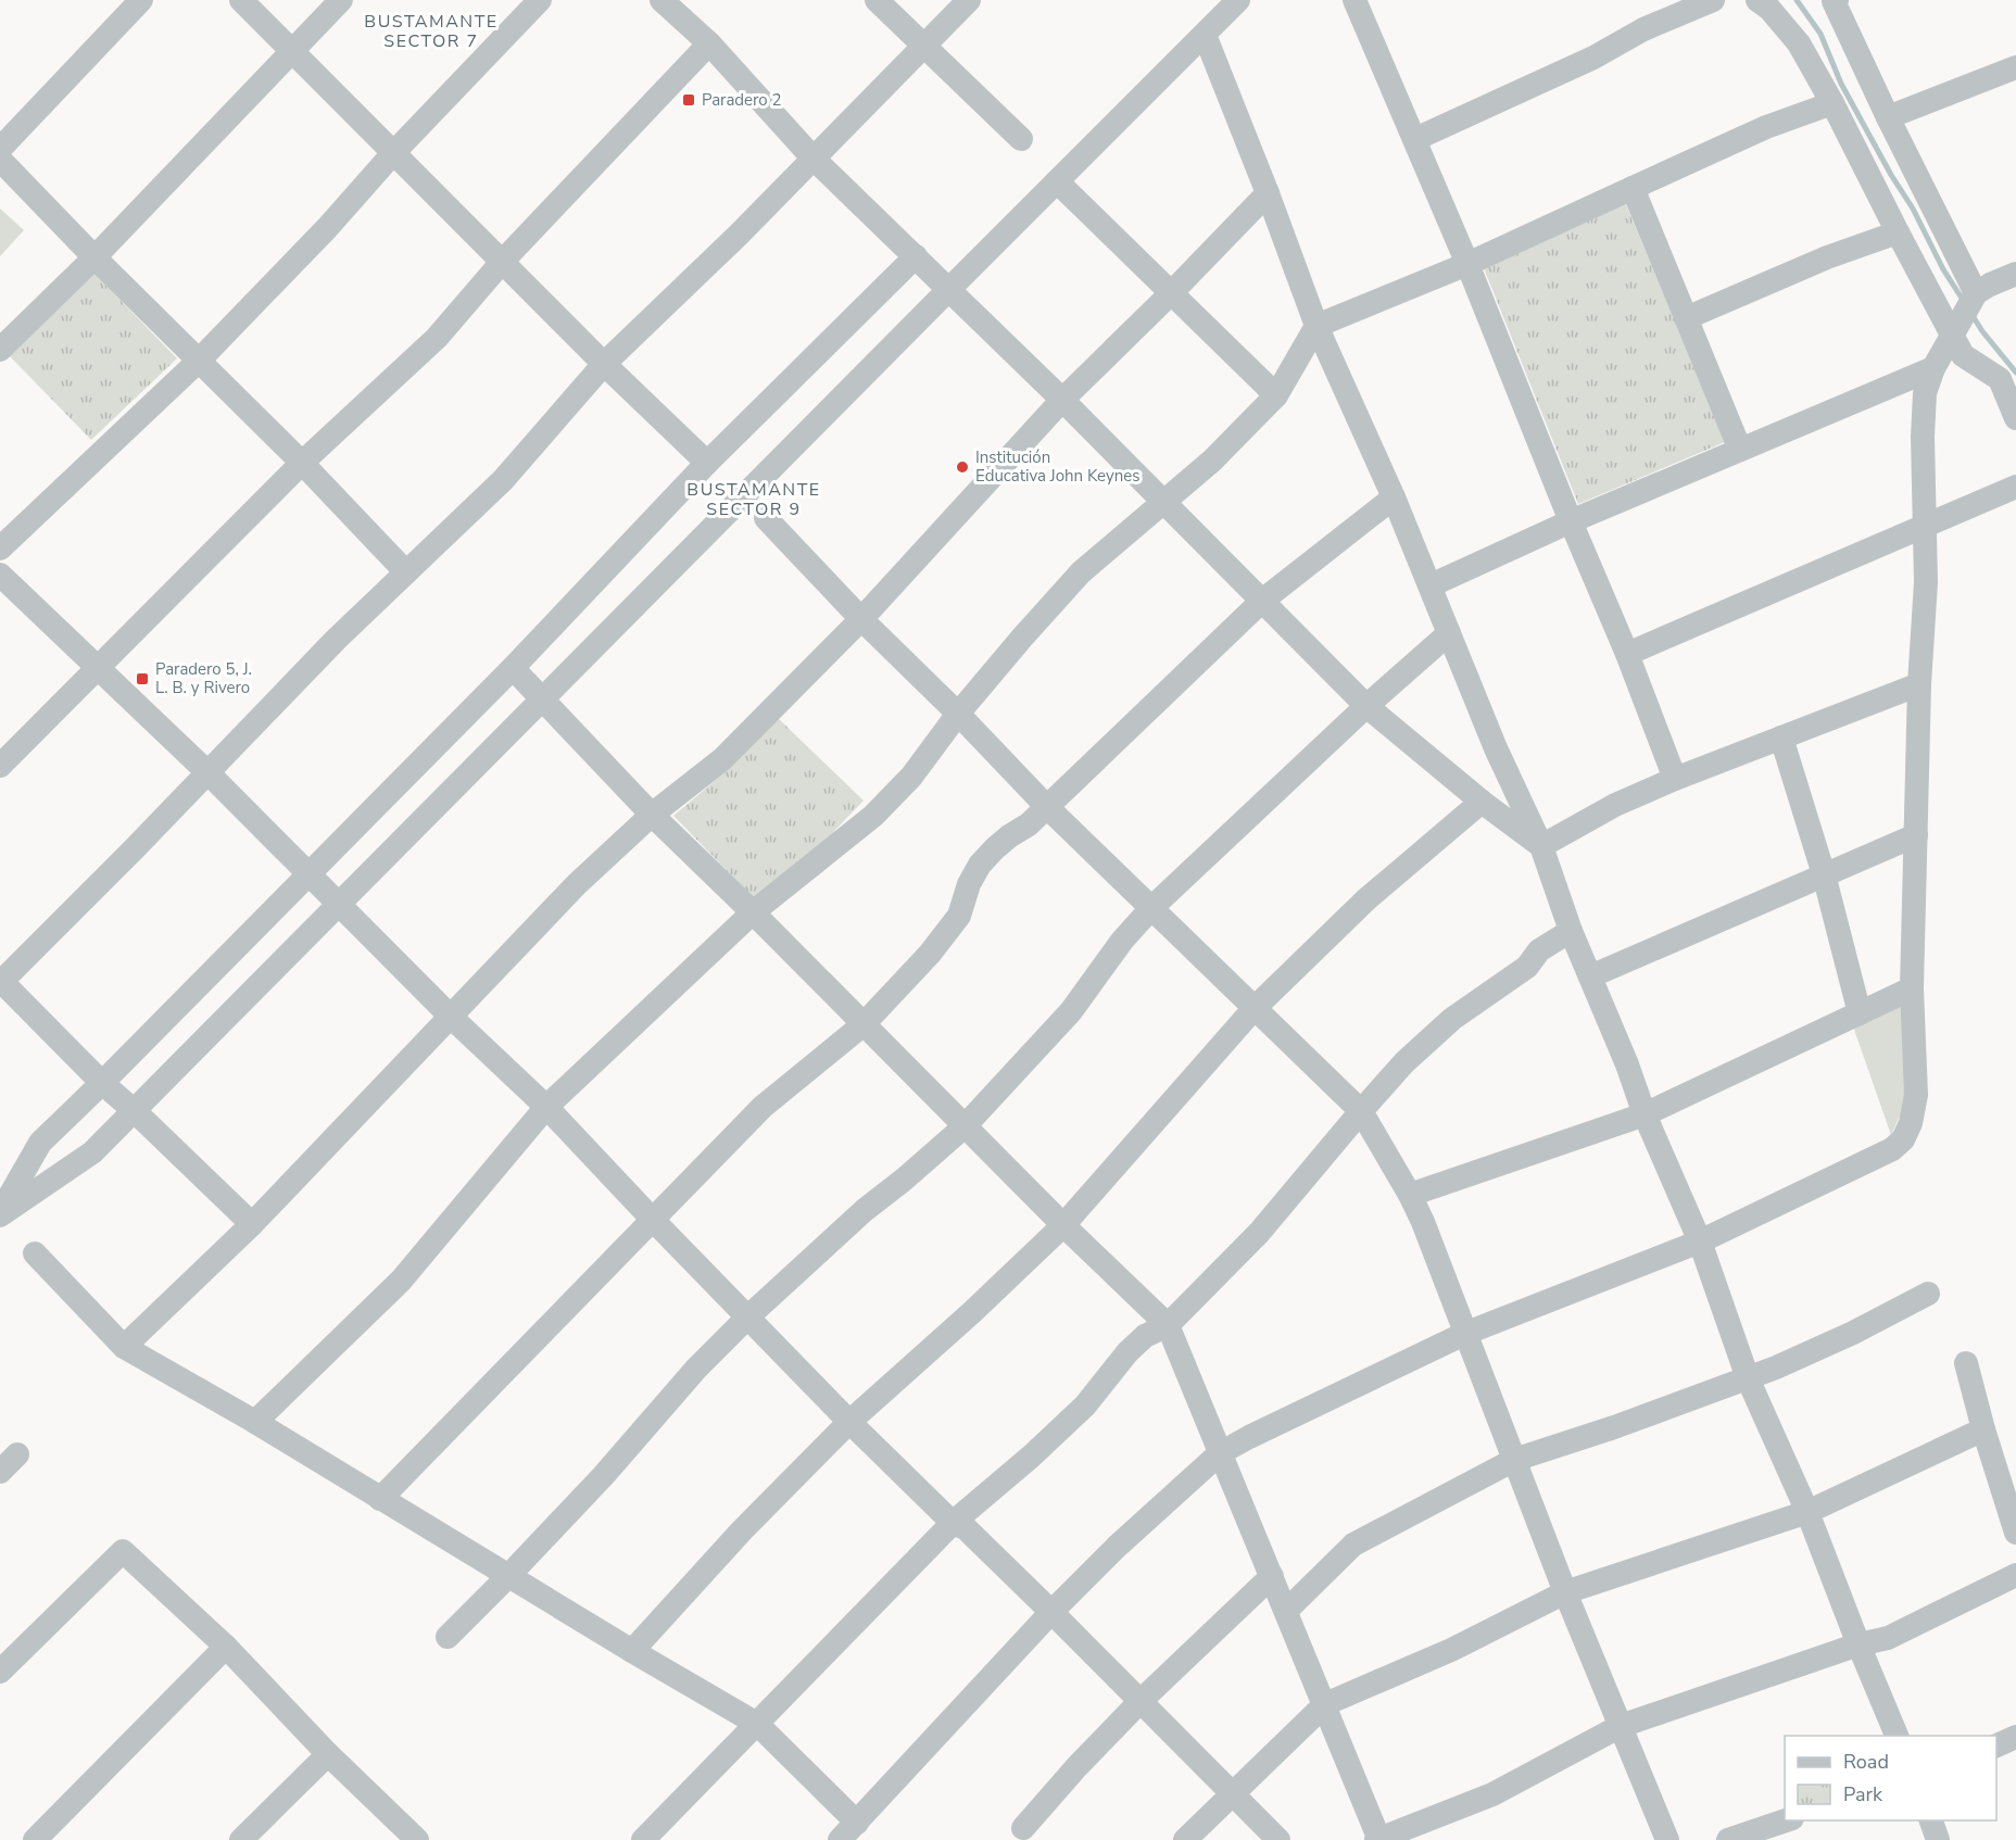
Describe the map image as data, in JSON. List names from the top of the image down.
{
  "districts": ["BUSTAMANTE SECTOR 7", "BUSTAMANTE SECTOR 9"],
  "places": {
    "transit": ["Paradero 2", "Paradero 5, J. L. B. y Rivero"],
    "other": ["Institución Educativa John Keynes"]
  },
  "legend": ["Road", "Park"]
}
